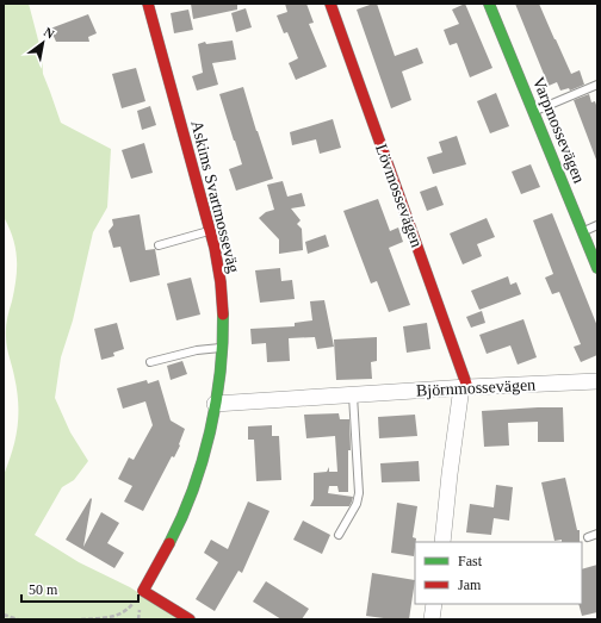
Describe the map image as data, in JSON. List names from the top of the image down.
{
  "streets": {
    "street": [
      "Varpmossevägen",
      "Lövmossevägen",
      "Askims Svartmosseväg",
      "Björnmossevägen"
    ]
  },
  "crossings": [
    ["Lövmossevägen", "Björnmossevägen"],
    ["Askims Svartmosseväg", "Björnmossevägen"]
  ],
  "legend": ["Fast", "Jam"],
  "scale_bar": "50 m",
  "north": "top right"
}
